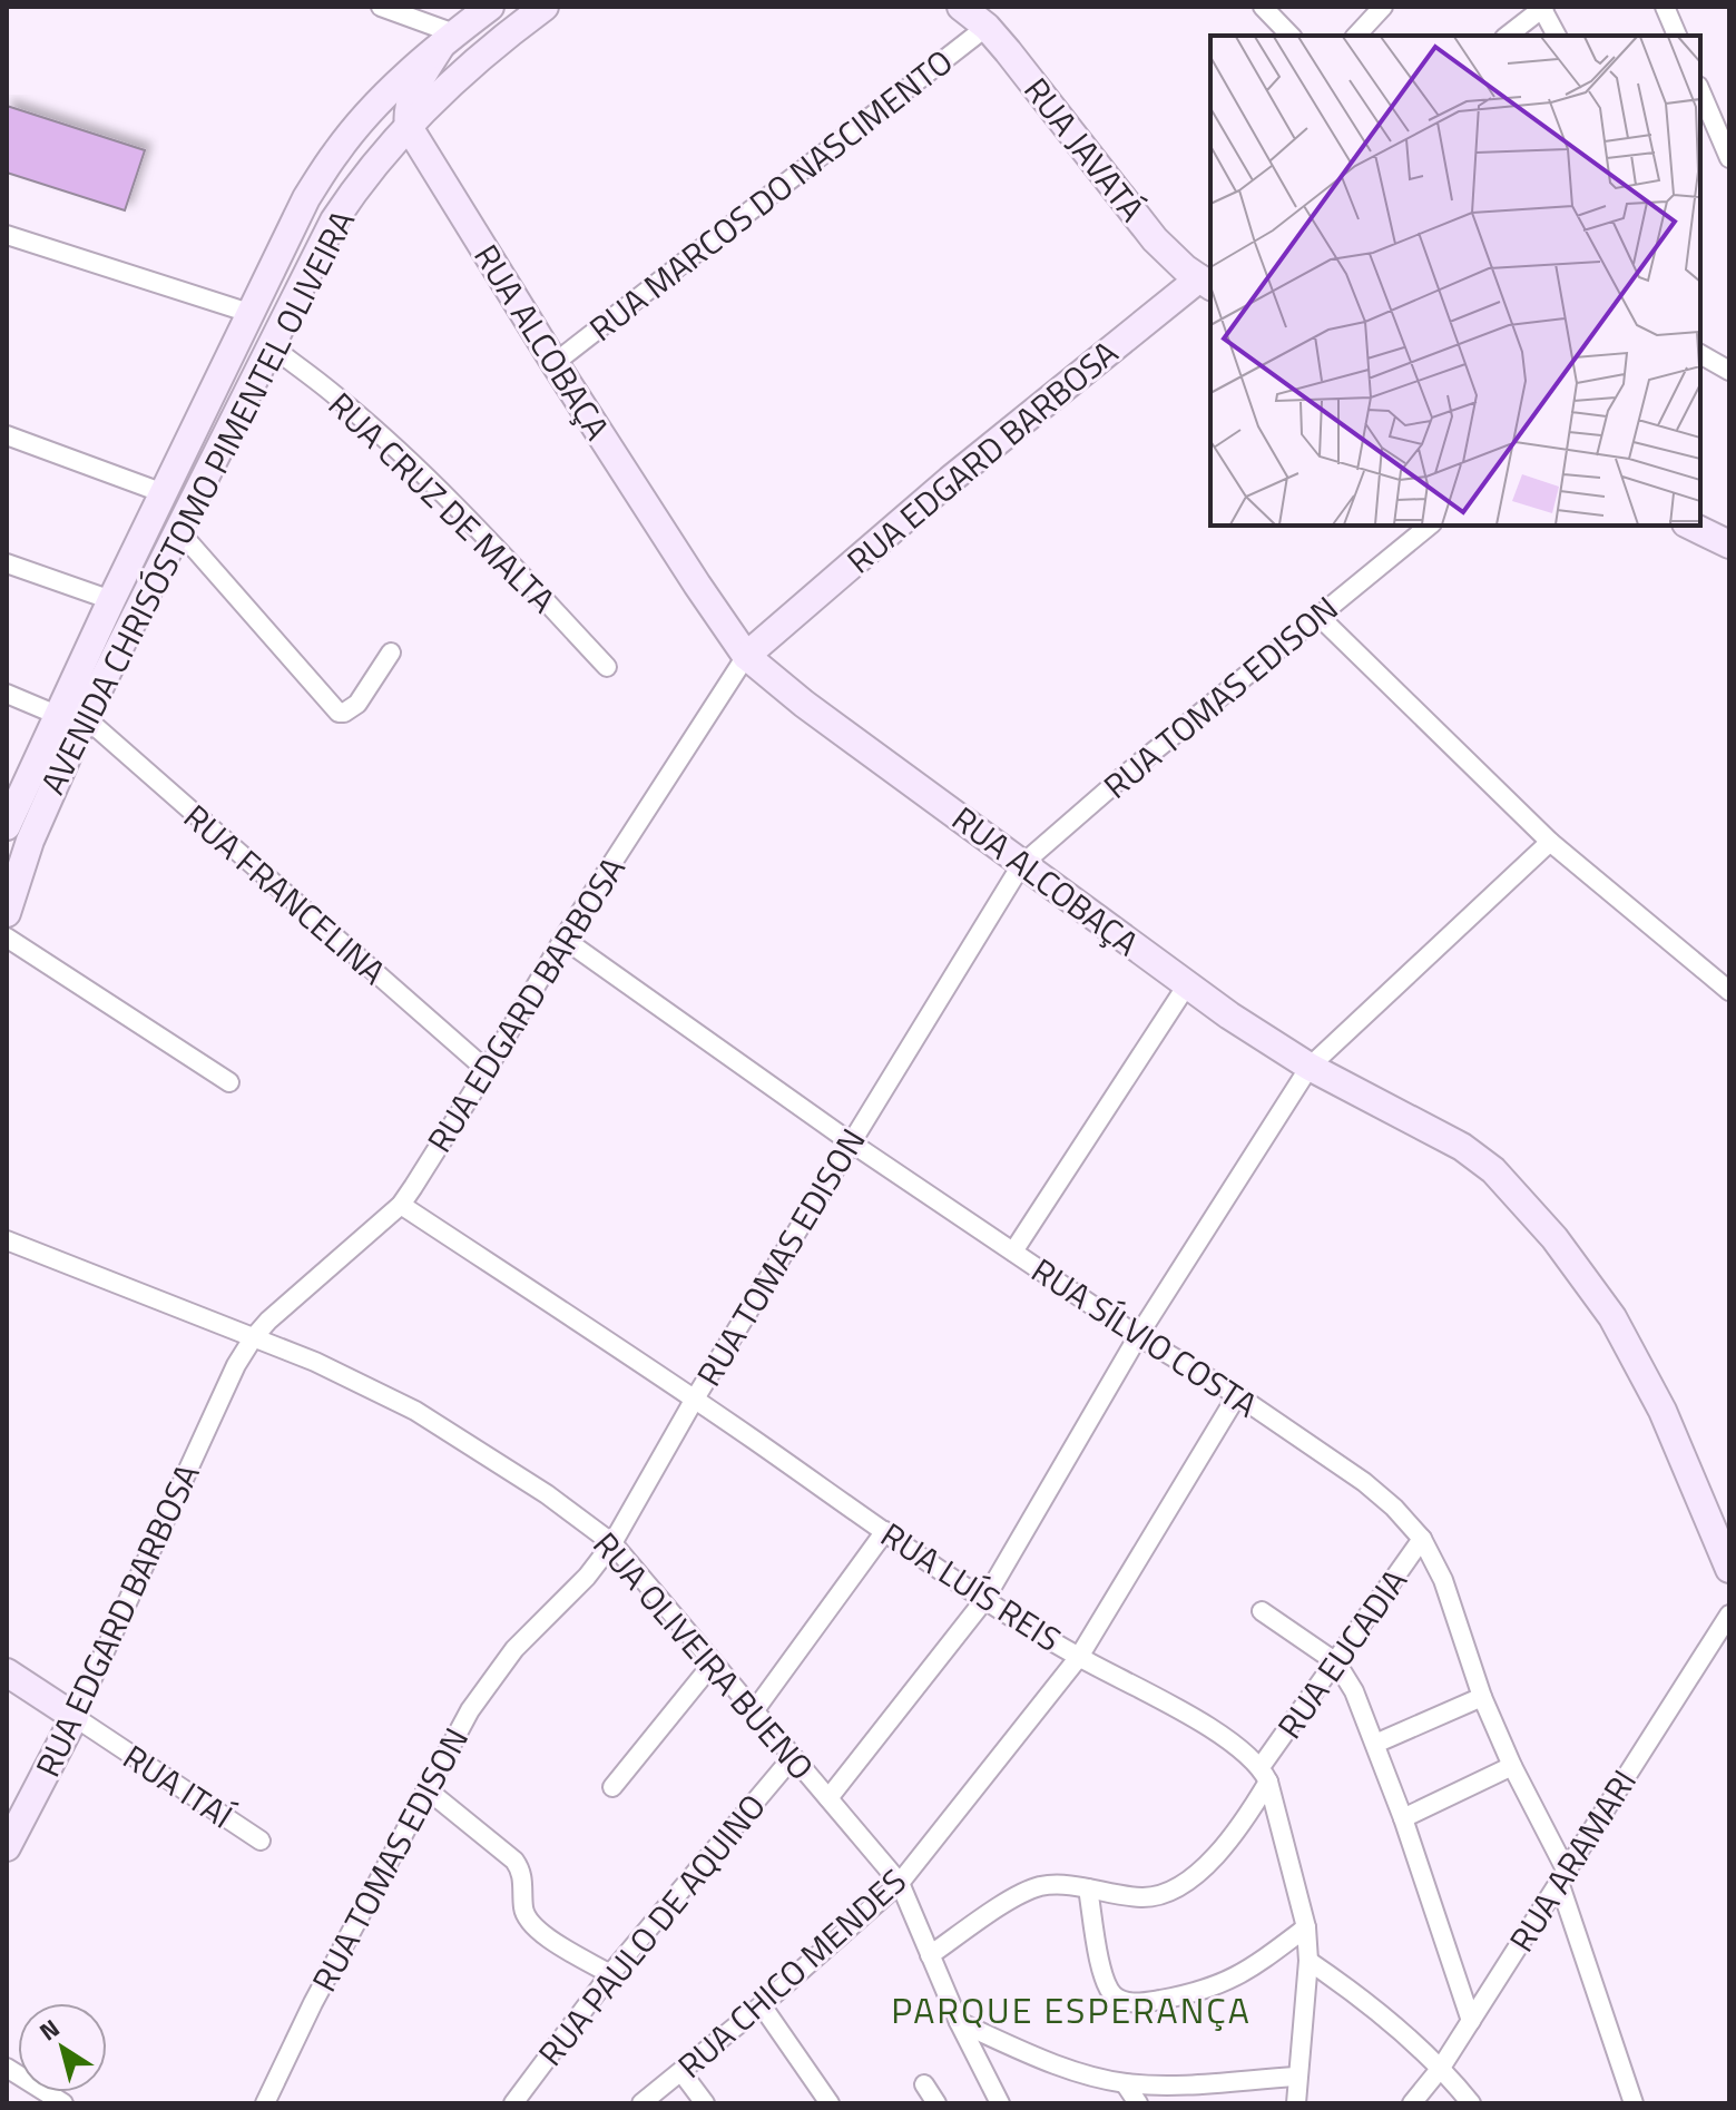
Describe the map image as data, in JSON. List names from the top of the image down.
{
  "streets": {
    "main road": [
      "RUA JAVATÁ",
      "RUA ALCOBAÇA",
      "RUA EDGARD BARBOSA",
      "AVENIDA CHRISÓSTOMO PIMENTEL OLIVEIRA",
      "RUA ITAÍ"
    ],
    "street": [
      "RUA MARCOS DO NASCIMENTO",
      "RUA CRUZ DE MALTA",
      "RUA TOMAS EDISON",
      "RUA FRANCELINA",
      "RUA SÍLVIO COSTA",
      "RUA LUÍS REIS",
      "RUA EUCADIA",
      "RUA OLIVEIRA BUENO",
      "RUA ARAMARI",
      "RUA PAULO DE AQUINO",
      "RUA CHICO MENDES"
    ]
  },
  "crossings": [
    ["RUA JAVATÁ", "RUA MARCOS DO NASCIMENTO"],
    ["RUA JAVATÁ", "RUA EDGARD BARBOSA"],
    ["RUA MARCOS DO NASCIMENTO", "RUA ALCOBAÇA"],
    ["RUA ALCOBAÇA", "RUA EDGARD BARBOSA"],
    ["RUA ALCOBAÇA", "AVENIDA CHRISÓSTOMO PIMENTEL OLIVEIRA"],
    ["RUA ALCOBAÇA", "RUA TOMAS EDISON"],
    ["RUA EDGARD BARBOSA", "RUA FRANCELINA"],
    ["RUA EDGARD BARBOSA", "RUA SÍLVIO COSTA"],
    ["RUA EDGARD BARBOSA", "RUA LUÍS REIS"],
    ["RUA EDGARD BARBOSA", "RUA OLIVEIRA BUENO"],
    ["RUA EDGARD BARBOSA", "RUA ITAÍ"],
    ["AVENIDA CHRISÓSTOMO PIMENTEL OLIVEIRA", "RUA CRUZ DE MALTA"],
    ["AVENIDA CHRISÓSTOMO PIMENTEL OLIVEIRA", "RUA FRANCELINA"],
    ["RUA TOMAS EDISON", "RUA SÍLVIO COSTA"],
    ["RUA TOMAS EDISON", "RUA LUÍS REIS"],
    ["RUA TOMAS EDISON", "RUA OLIVEIRA BUENO"],
    ["RUA SÍLVIO COSTA", "RUA EUCADIA"],
    ["RUA SÍLVIO COSTA", "RUA ARAMARI"],
    ["RUA SÍLVIO COSTA", "RUA CHICO MENDES"],
    ["RUA LUÍS REIS", "RUA EUCADIA"],
    ["RUA LUÍS REIS", "RUA CHICO MENDES"],
    ["RUA EUCADIA", "RUA OLIVEIRA BUENO"],
    ["RUA OLIVEIRA BUENO", "RUA PAULO DE AQUINO"],
    ["RUA OLIVEIRA BUENO", "RUA CHICO MENDES"]
  ],
  "districts": ["PARQUE ESPERANÇA"],
  "north": "top left"
}
